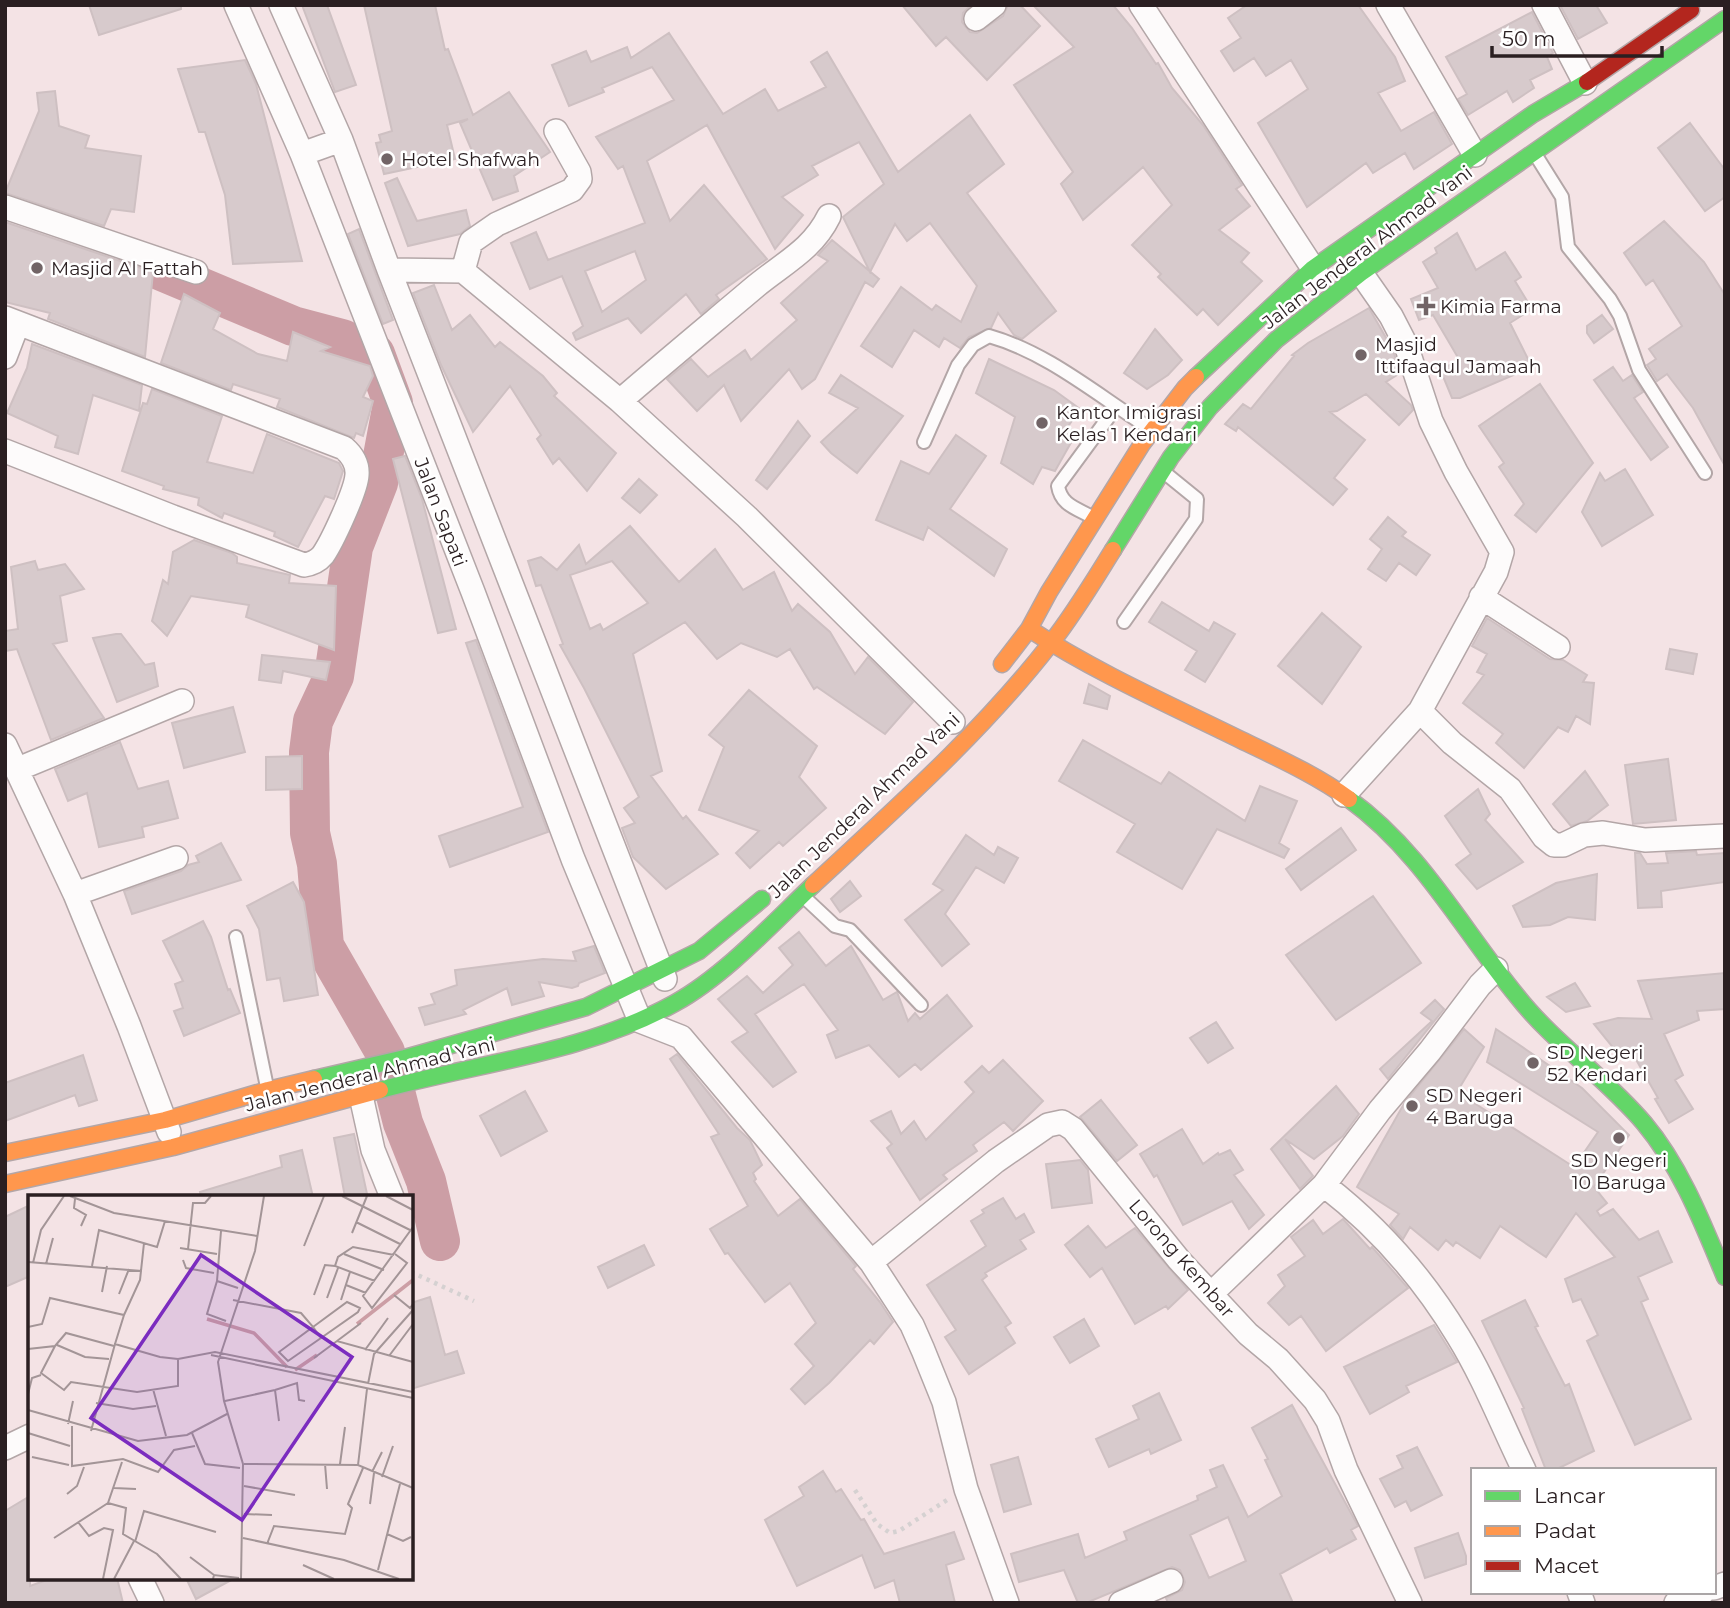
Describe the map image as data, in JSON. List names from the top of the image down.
{
  "streets": {
    "main road": ["Jalan Jenderal Ahmad Yani"],
    "street": ["Jalan Sapati", "Lorong Kembar"]
  },
  "crossings": [
    ["Jalan Jenderal Ahmad Yani", "Jalan Sapati"]
  ],
  "places": {
    "other": [
      "Hotel Shafwah",
      "Masjid Al Fattah",
      "Masjid Ittifaaqul Jamaah",
      "Kantor Imigrasi Kelas 1 Kendari",
      "SD Negeri 52 Kendari",
      "SD Negeri 4 Baruga",
      "SD Negeri 10 Baruga"
    ],
    "health": ["Kimia Farma"]
  },
  "legend": ["Lancar", "Padat", "Macet"],
  "scale_bar": "50 m"
}
